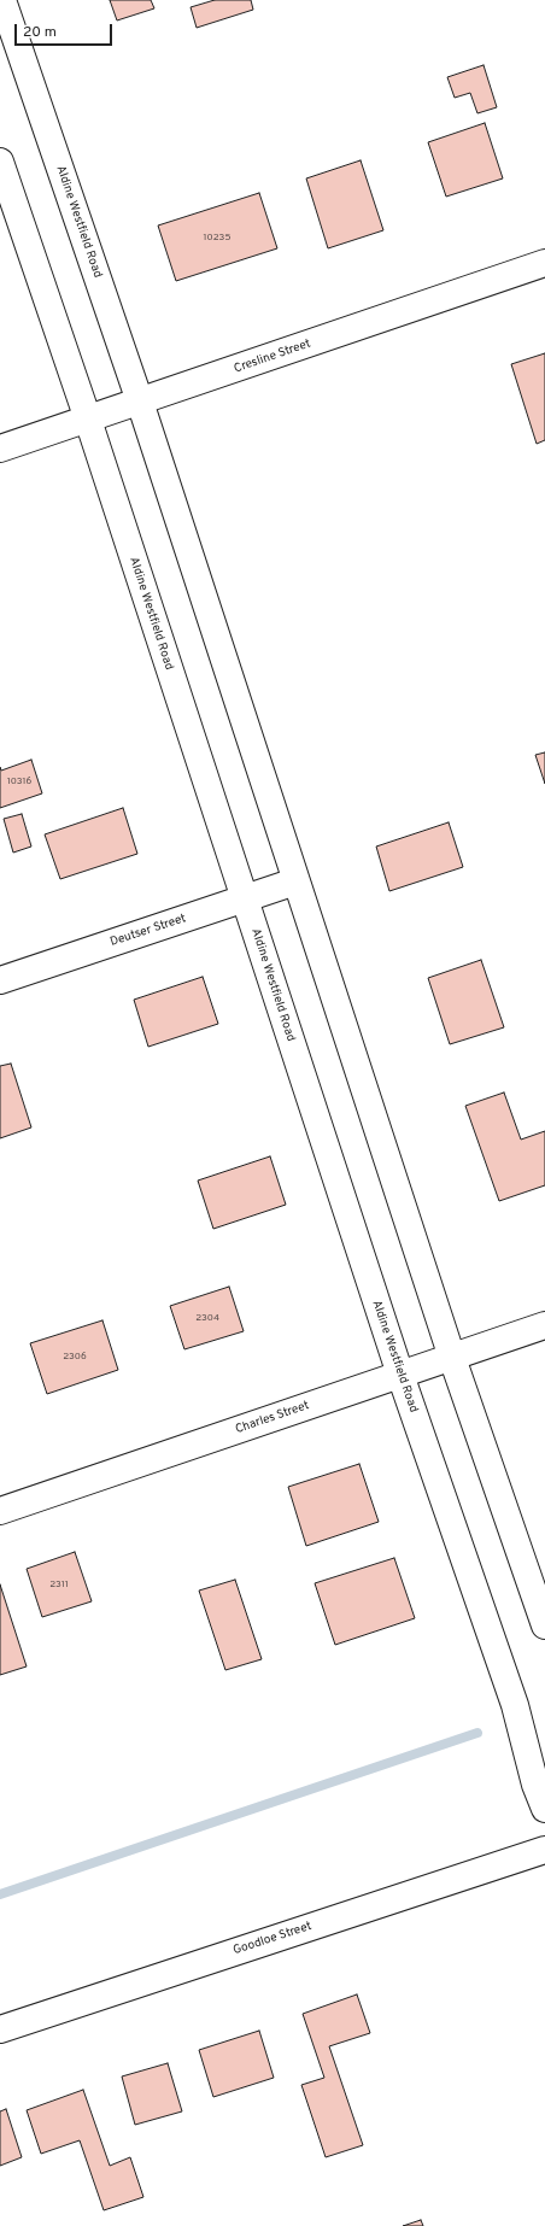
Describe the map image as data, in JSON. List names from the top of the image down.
{
  "streets": {
    "main road": [
      "Aldine Westfield Road",
      "Cresline Street",
      "Deutser Street",
      "Charles Street",
      "Goodloe Street"
    ]
  },
  "crossings": [
    ["Aldine Westfield Road", "Cresline Street"],
    ["Aldine Westfield Road", "Deutser Street"],
    ["Aldine Westfield Road", "Charles Street"]
  ],
  "house_numbers": [
    "10235",
    "10316",
    "2304",
    "2306",
    "2311"
  ],
  "scale_bar": "20 m"
}
